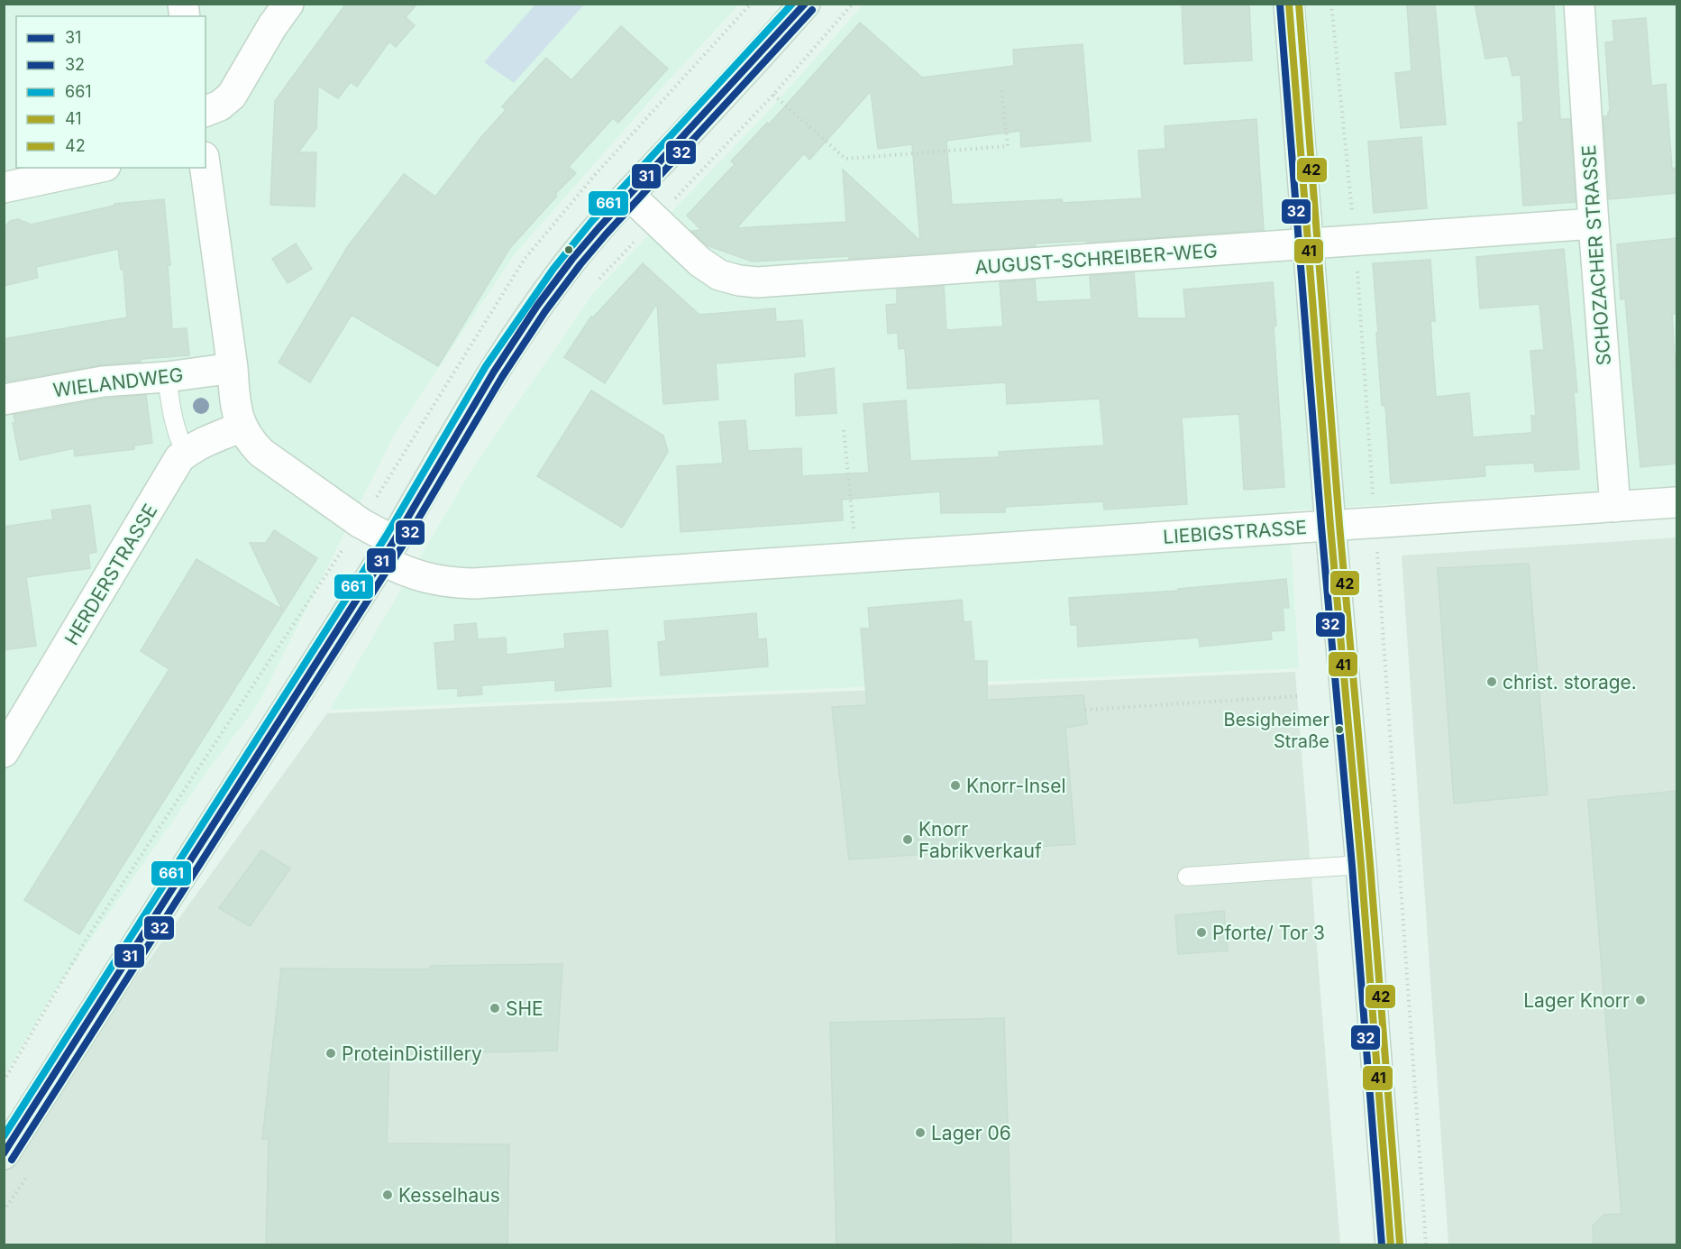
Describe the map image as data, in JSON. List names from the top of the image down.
{
  "streets": {
    "street": [
      "SCHOZACHER STRASSE",
      "AUGUST-SCHREIBER-WEG",
      "WIELANDWEG",
      "LIEBIGSTRASSE",
      "HERDERSTRASSE"
    ]
  },
  "crossings": [
    ["SCHOZACHER STRASSE", "AUGUST-SCHREIBER-WEG"],
    ["SCHOZACHER STRASSE", "LIEBIGSTRASSE"],
    ["WIELANDWEG", "LIEBIGSTRASSE"],
    ["LIEBIGSTRASSE", "HERDERSTRASSE"]
  ],
  "places": [
    "christ. storage.",
    "Besigheimer Straße",
    "Knorr-Insel",
    "Knorr Fabrikverkauf",
    "Pforte/ Tor 3",
    "Lager Knorr",
    "SHE",
    "ProteinDistillery",
    "Lager 06",
    "Kesselhaus"
  ],
  "lines": [
    "transit line 31",
    "transit line 661",
    "transit line 41",
    "transit line 42",
    "transit line 32"
  ],
  "legend": [
    "31",
    "32",
    "661",
    "41",
    "42"
  ]
}
